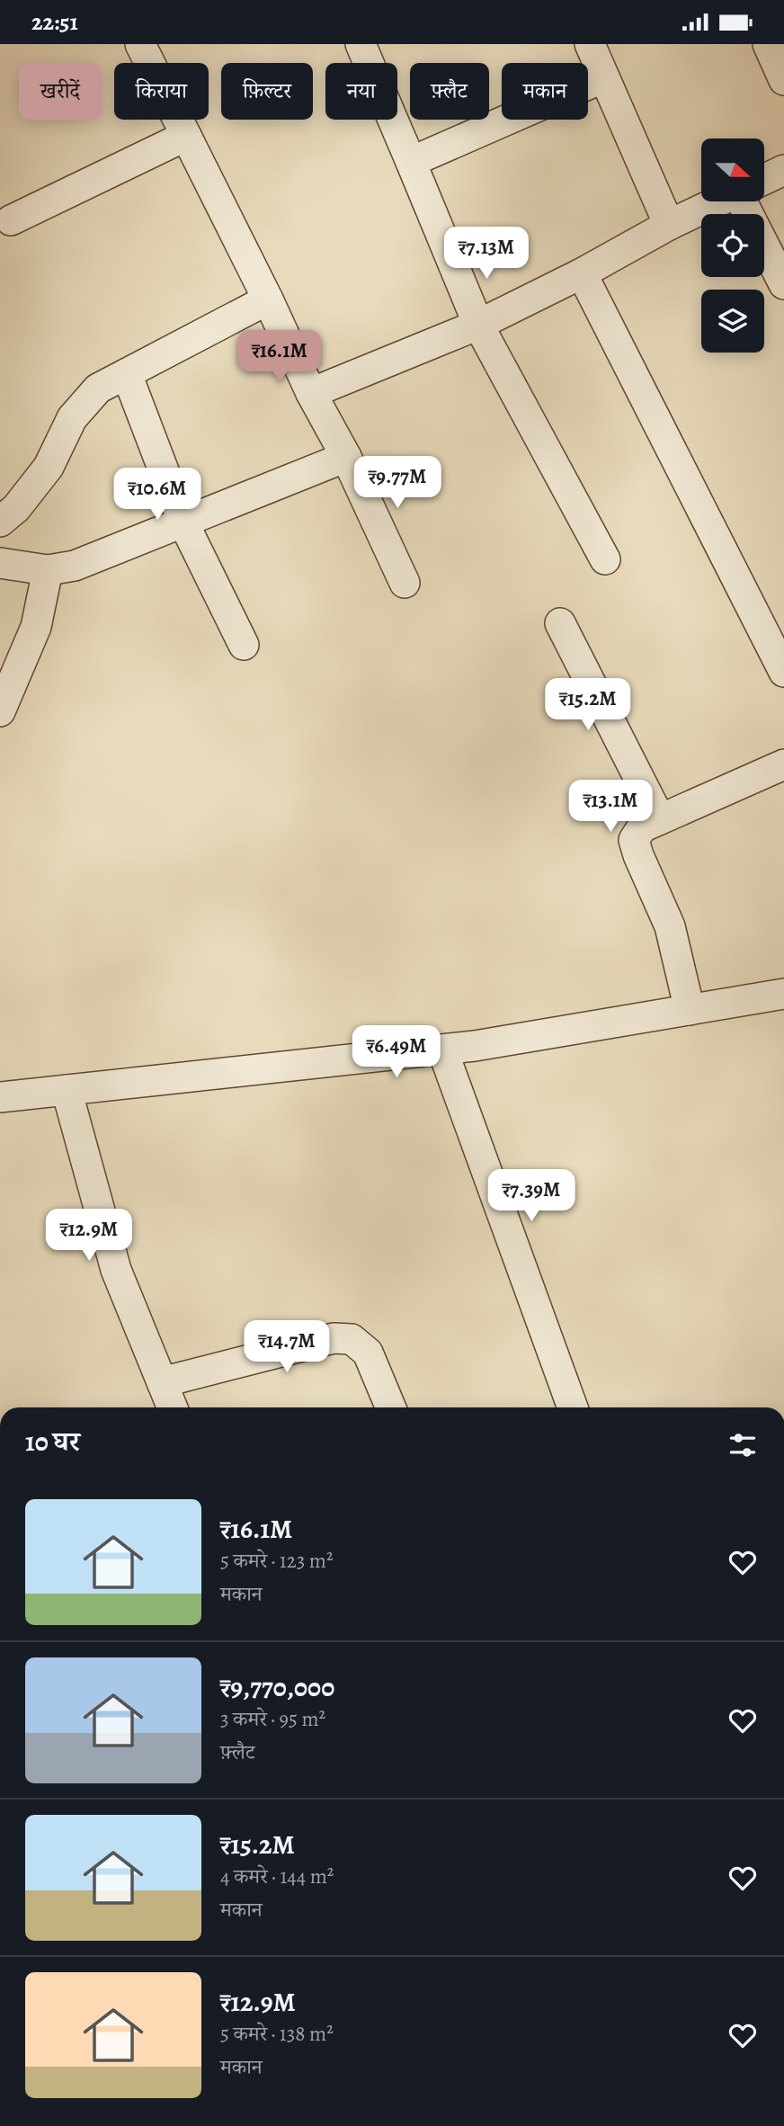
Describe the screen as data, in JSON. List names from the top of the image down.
{
  "north": "right",
  "page": {
    "status": "22:51",
    "chip": [
      "खरीदें",
      "किराया",
      "फ़िल्टर",
      "नया",
      "फ़्लैट",
      "मकान"
    ],
    "price": [
      "₹7.13M",
      "₹16.1M",
      "₹9.77M",
      "₹10.6M",
      "₹15.2M",
      "₹13.1M",
      "₹6.49M",
      "₹7.39M",
      "₹12.9M",
      "₹14.7M"
    ],
    "heading": "10 घर",
    "list": [
      {
        "name": "₹16.1M",
        "note": "5 कमरे · 123 m² · मकान"
      },
      {
        "name": "₹9,770,000",
        "note": "3 कमरे · 95 m² · फ़्लैट"
      },
      {
        "name": "₹15.2M",
        "note": "4 कमरे · 144 m² · मकान"
      },
      {
        "name": "₹12.9M",
        "note": "5 कमरे · 138 m² · मकान"
      }
    ]
  }
}
